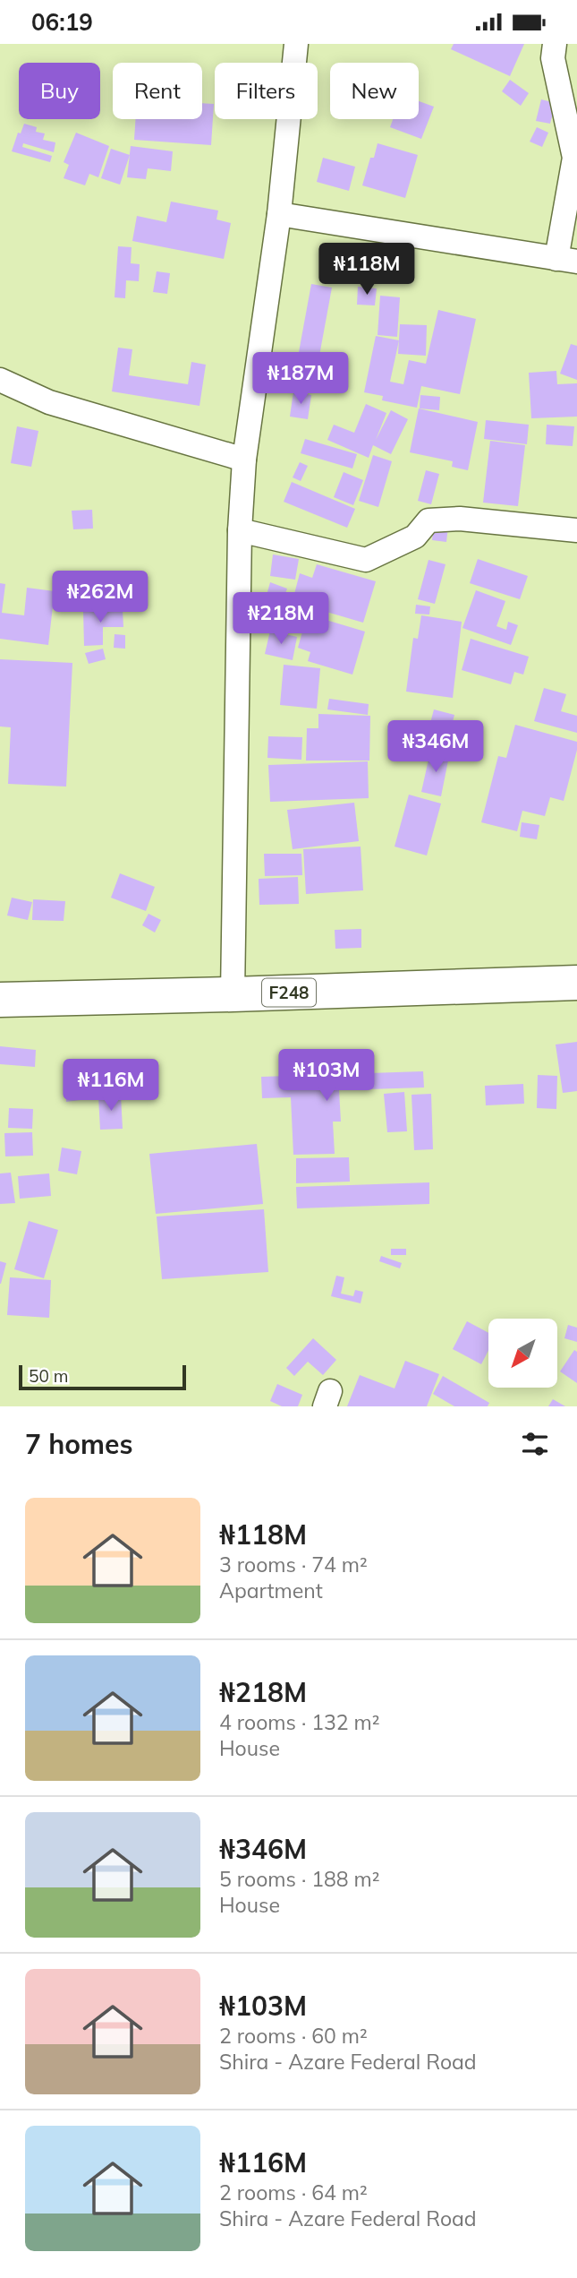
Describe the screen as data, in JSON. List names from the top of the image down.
{
  "streets": {
    "main road": ["F248"]
  },
  "scale_bar": "50 m",
  "north": "bottom left",
  "page": {
    "status": "06:19",
    "chip": [
      "Buy",
      "Rent",
      "Filters",
      "New"
    ],
    "price": [
      "₦118M",
      "₦187M",
      "₦262M",
      "₦218M",
      "₦346M",
      "₦103M",
      "₦116M"
    ],
    "scale": "50 m",
    "heading": "7 homes",
    "list": [
      {
        "name": "₦118M",
        "note": "3 rooms · 74 m² · Apartment"
      },
      {
        "name": "₦218M",
        "note": "4 rooms · 132 m² · House"
      },
      {
        "name": "₦346M",
        "note": "5 rooms · 188 m² · House"
      },
      {
        "name": "₦103M",
        "note": "2 rooms · 60 m² · Shira - Azare Federal Road"
      },
      {
        "name": "₦116M",
        "note": "2 rooms · 64 m² · Shira - Azare Federal Road"
      }
    ]
  }
}
